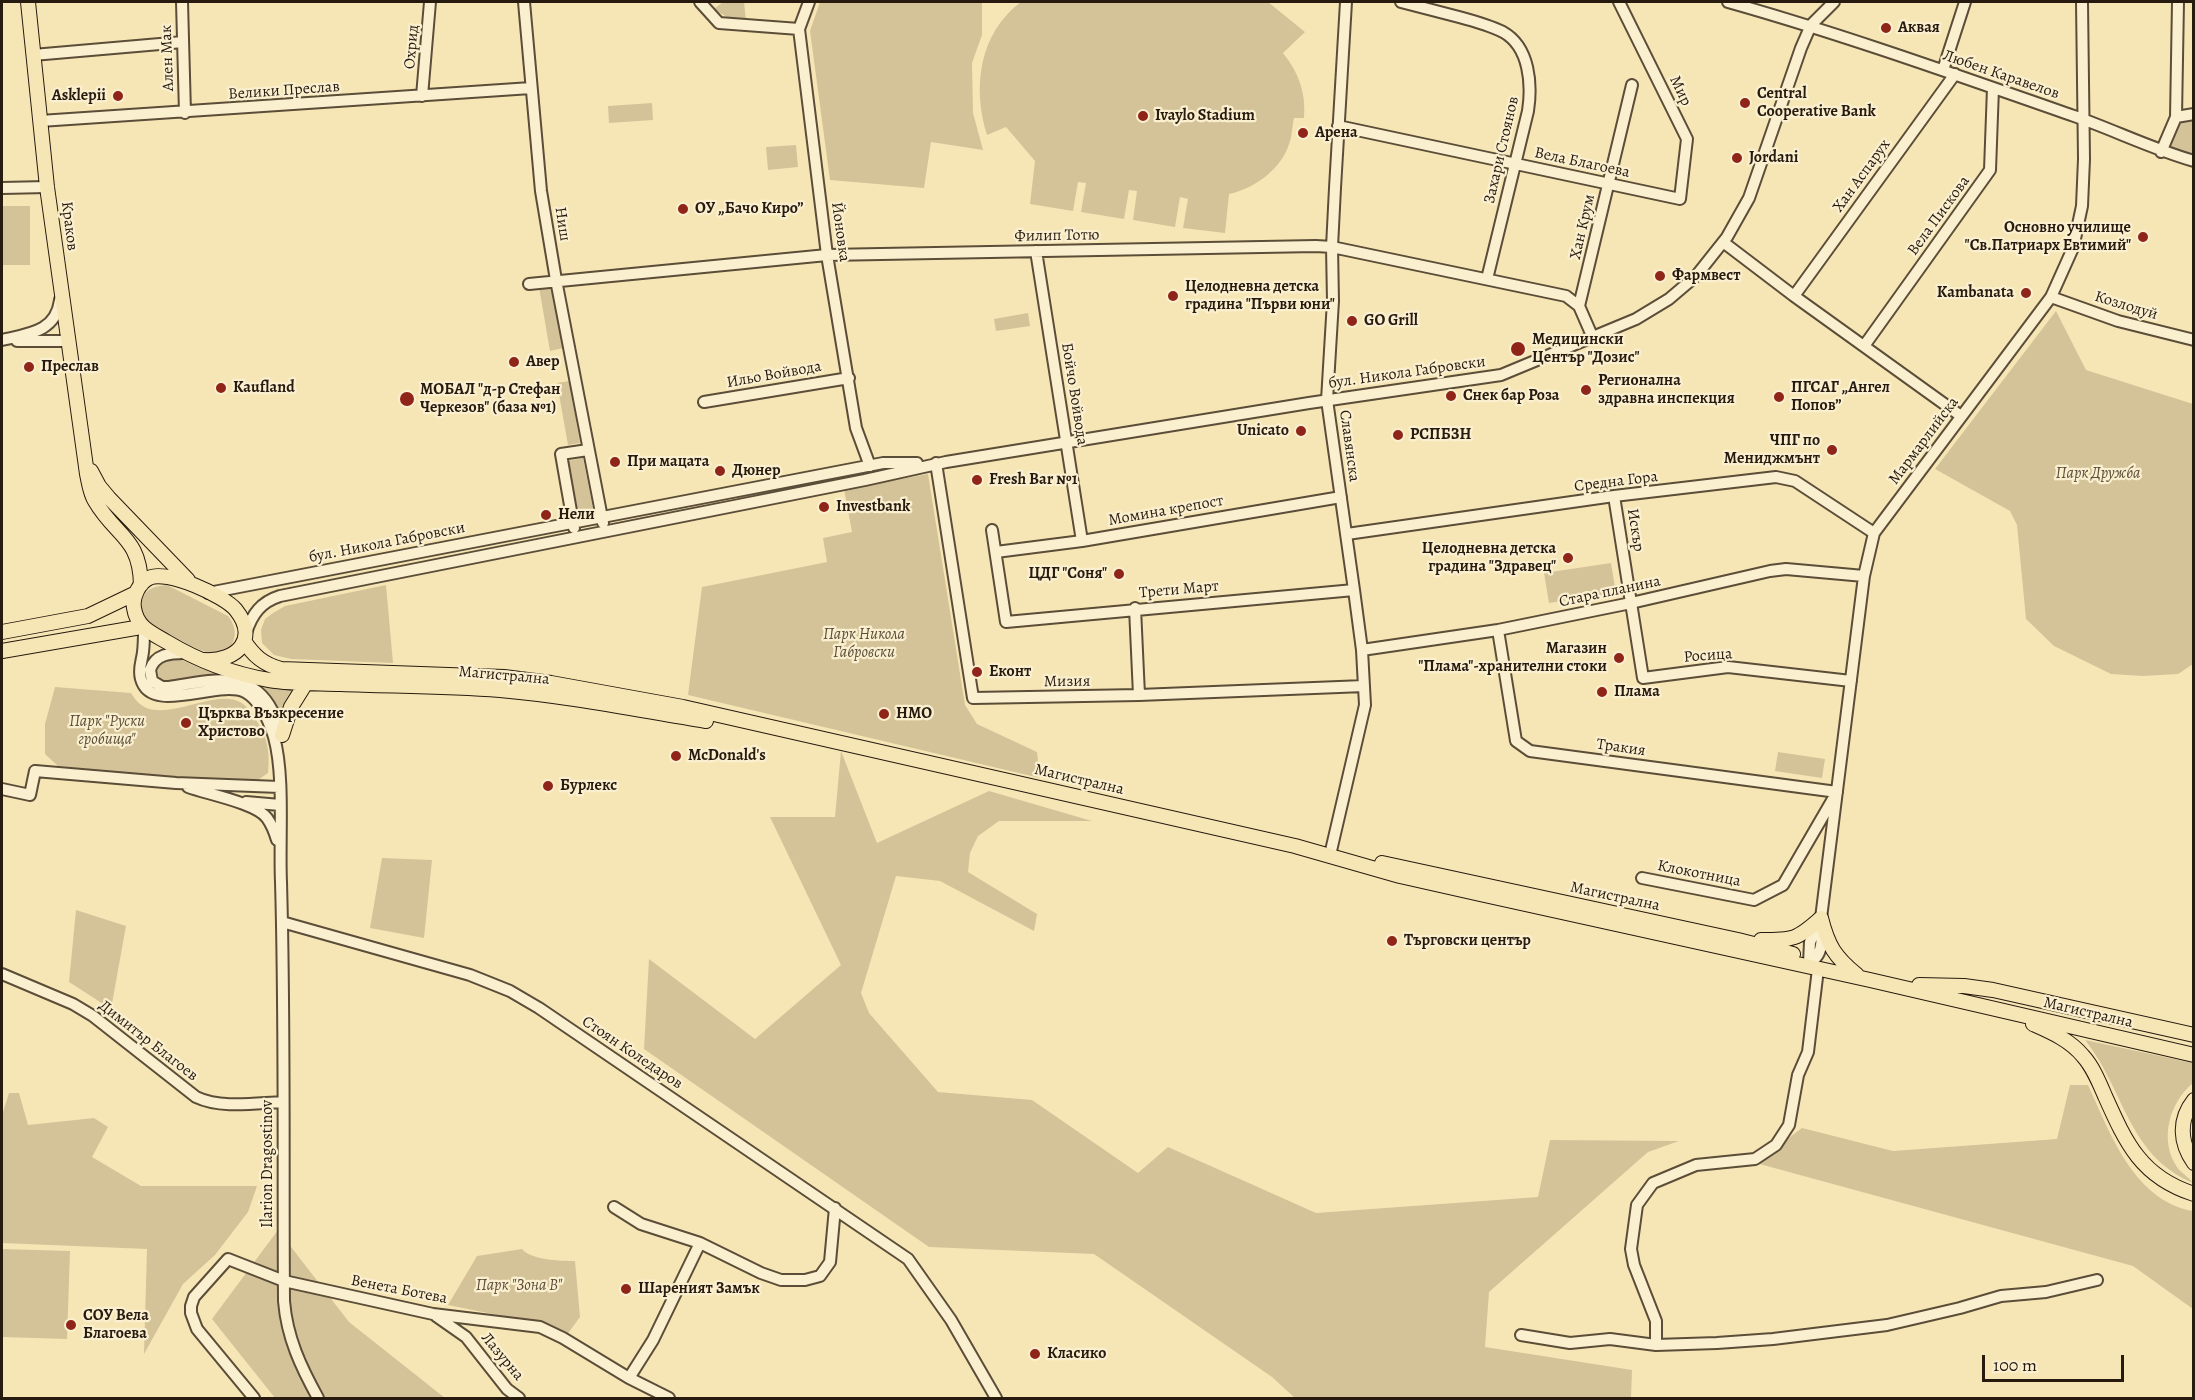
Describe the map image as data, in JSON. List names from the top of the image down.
{
  "streets": {
    "main road": ["Краков", "Магистрална"],
    "street": [
      "Охрид",
      "Ален Мак",
      "Любен Каравелов",
      "Велики Преслав",
      "Мир",
      "Захари Стоянов",
      "Вела Благоева",
      "Хан Аспарух",
      "Вела Пискова",
      "Ниш",
      "Хан Крум",
      "Йоновка",
      "Филип Тотю",
      "Козлодуй",
      "бул. Никола Габровски",
      "Ильо Войвода",
      "Бойчо Войвода",
      "Мармарлийска",
      "Славянска",
      "Средна Гора",
      "Момина крепост",
      "Искър",
      "Трети Март",
      "Стара планина",
      "Росица",
      "Мизия",
      "Тракия",
      "Клокотница",
      "Димитър Благоев",
      "Стоян Коледаров",
      "Ilarion Dragostinov",
      "Венета Ботева",
      "Лазурна"
    ]
  },
  "crossings": [
    ["Охрид", "Велики Преслав"],
    ["Ален Мак", "Велики Преслав"],
    ["Любен Каравелов", "Хан Аспарух"],
    ["Любен Каравелов", "Вела Пискова"],
    ["Любен Каравелов", "бул. Никола Габровски"],
    ["Любен Каравелов", "Мармарлийска"],
    ["Велики Преслав", "Ниш"],
    ["Велики Преслав", "Краков"],
    ["Мир", "Вела Благоева"],
    ["Захари Стоянов", "Вела Благоева"],
    ["Захари Стоянов", "Филип Тотю"],
    ["Вела Благоева", "Хан Крум"],
    ["Вела Благоева", "Славянска"],
    ["Ниш", "Филип Тотю"],
    ["Ниш", "бул. Никола Габровски"],
    ["Краков", "бул. Никола Габровски"],
    ["Краков", "Магистрална"],
    ["Хан Крум", "Филип Тотю"],
    ["Йоновка", "Филип Тотю"],
    ["Йоновка", "бул. Никола Габровски"],
    ["Йоновка", "Ильо Войвода"],
    ["Филип Тотю", "Бойчо Войвода"],
    ["Филип Тотю", "Славянска"],
    ["Козлодуй", "Мармарлийска"],
    ["бул. Никола Габровски", "Бойчо Войвода"],
    ["бул. Никола Габровски", "Славянска"],
    ["бул. Никола Габровски", "Магистрална"],
    ["бул. Никола Габровски", "Мизия"],
    ["Бойчо Войвода", "Момина крепост"],
    ["Мармарлийска", "Средна Гора"],
    ["Мармарлийска", "Стара планина"],
    ["Мармарлийска", "Росица"],
    ["Мармарлийска", "Магистрална"],
    ["Мармарлийска", "Тракия"],
    ["Мармарлийска", "Клокотница"],
    ["Славянска", "Средна Гора"],
    ["Славянска", "Момина крепост"],
    ["Славянска", "Трети Март"],
    ["Славянска", "Стара планина"],
    ["Славянска", "Магистрална"],
    ["Славянска", "Мизия"],
    ["Средна Гора", "Искър"],
    ["Момина крепост", "Трети Март"],
    ["Искър", "Стара планина"],
    ["Искър", "Росица"],
    ["Стара планина", "Росица"],
    ["Стара планина", "Тракия"],
    ["Тракия", "Клокотница"],
    ["Димитър Благоев", "Ilarion Dragostinov"],
    ["Стоян Коледаров", "Ilarion Dragostinov"],
    ["Ilarion Dragostinov", "Венета Ботева"],
    ["Венета Ботева", "Лазурна"]
  ],
  "parks": [
    "Парк Дружба",
    "Парк Никола Габровски",
    "Парк \"Руски гробища\"",
    "Парк \"Зона В\""
  ],
  "places": [
    "Аквая",
    "Asklepii",
    "Central Cooperative Bank",
    "Ivaylo Stadium",
    "Арена",
    "Jordani",
    "ОУ „Бачо Киро”",
    "Основно училище \"Св.Патриарх Евтимий\"",
    "Фармвест",
    "Kambanata",
    "Целодневна детска градина \"Първи юни\"",
    "GO Grill",
    "Медицински Център \"Дозис\"",
    "Авер",
    "Преслав",
    "Kaufland",
    "Регионална здравна инспекция",
    "Снек бар Роза",
    "ПГСАГ „Ангел Попов”",
    "МОБАЛ \"д-р Стефан Черкезов\" (база №1)",
    "Unicato",
    "РСПБЗН",
    "ЧПГ по Мениджмънт",
    "При мацата",
    "Дюнер",
    "Fresh Bar №1",
    "Investbank",
    "Нели",
    "Целодневна детска градина \"Здравец\"",
    "ЦДГ \"Соня\"",
    "Магазин \"Плама\"-хранителни стоки",
    "Еконт",
    "Плама",
    "HMO",
    "Църква Възкресение Христово",
    "McDonald's",
    "Бурлекс",
    "Търговски център",
    "Шареният Замък",
    "СОУ Вела Благоева",
    "Класико"
  ],
  "scale_bar": "100 m"
}
